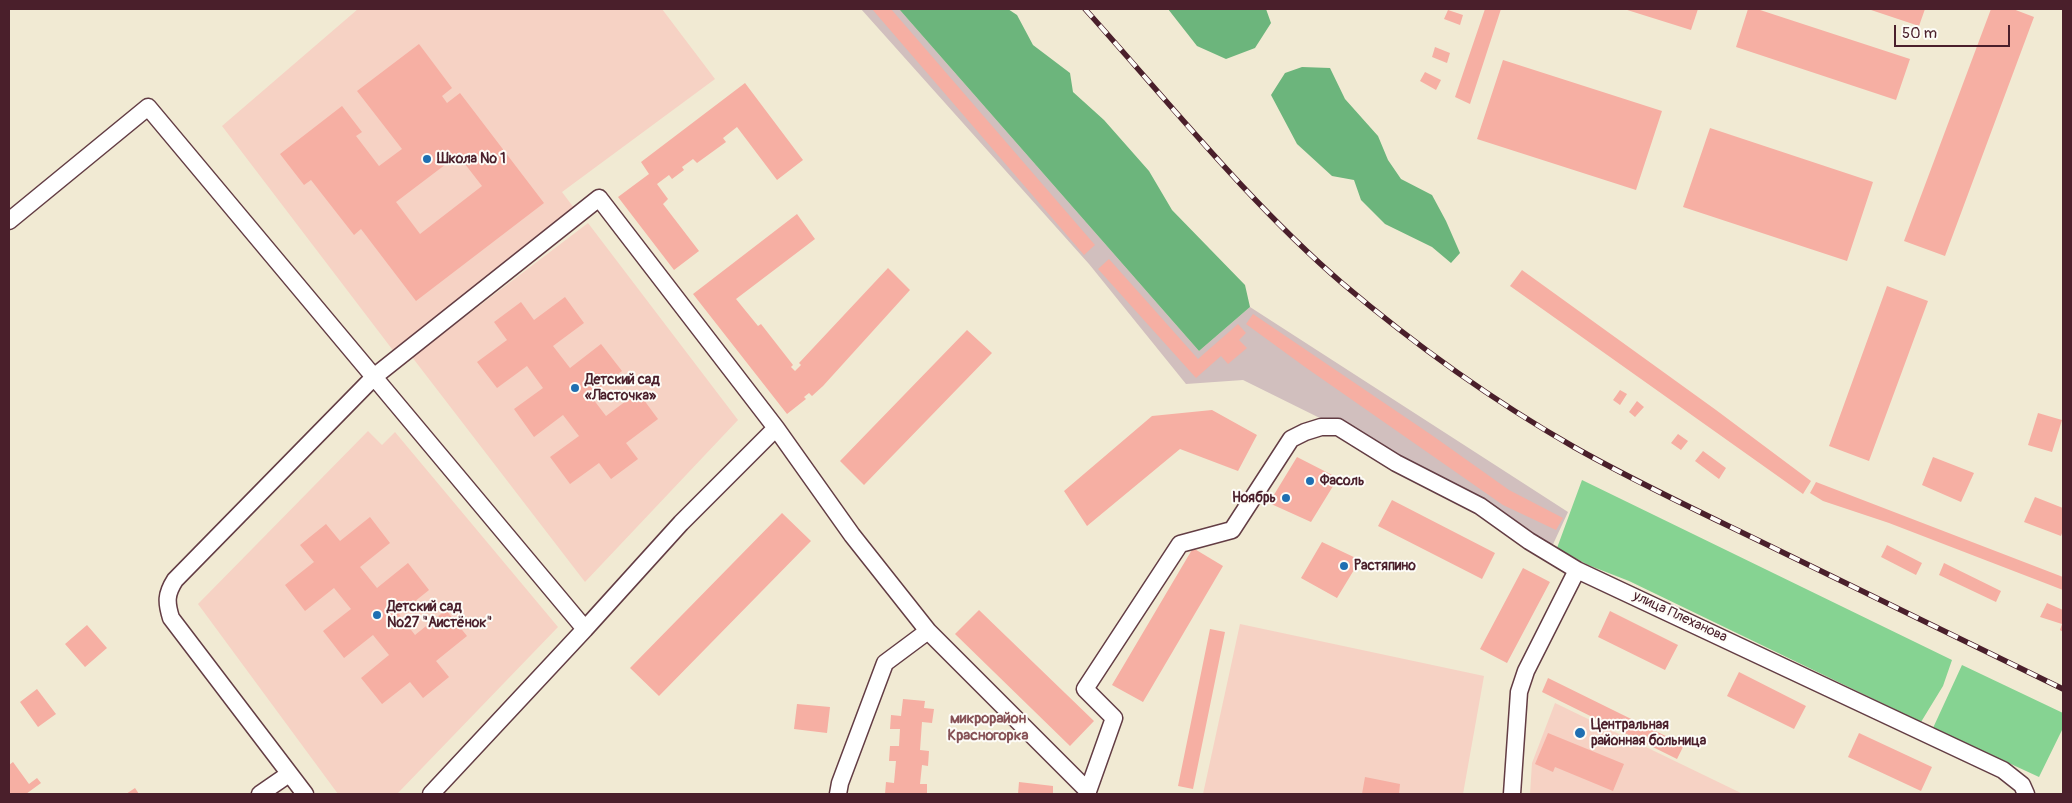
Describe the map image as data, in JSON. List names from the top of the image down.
{
  "streets": {
    "street": ["улица Плеханова"]
  },
  "districts": ["микрорайон Красногорка"],
  "places": [
    "Школа № 1",
    "Детский сад «Ласточка»",
    "Фасоль",
    "Ноябрь",
    "Растяпино",
    "Детский сад №27 \"Аистёнок\"",
    "Центральная районная больница"
  ],
  "scale_bar": "50 m"
}
